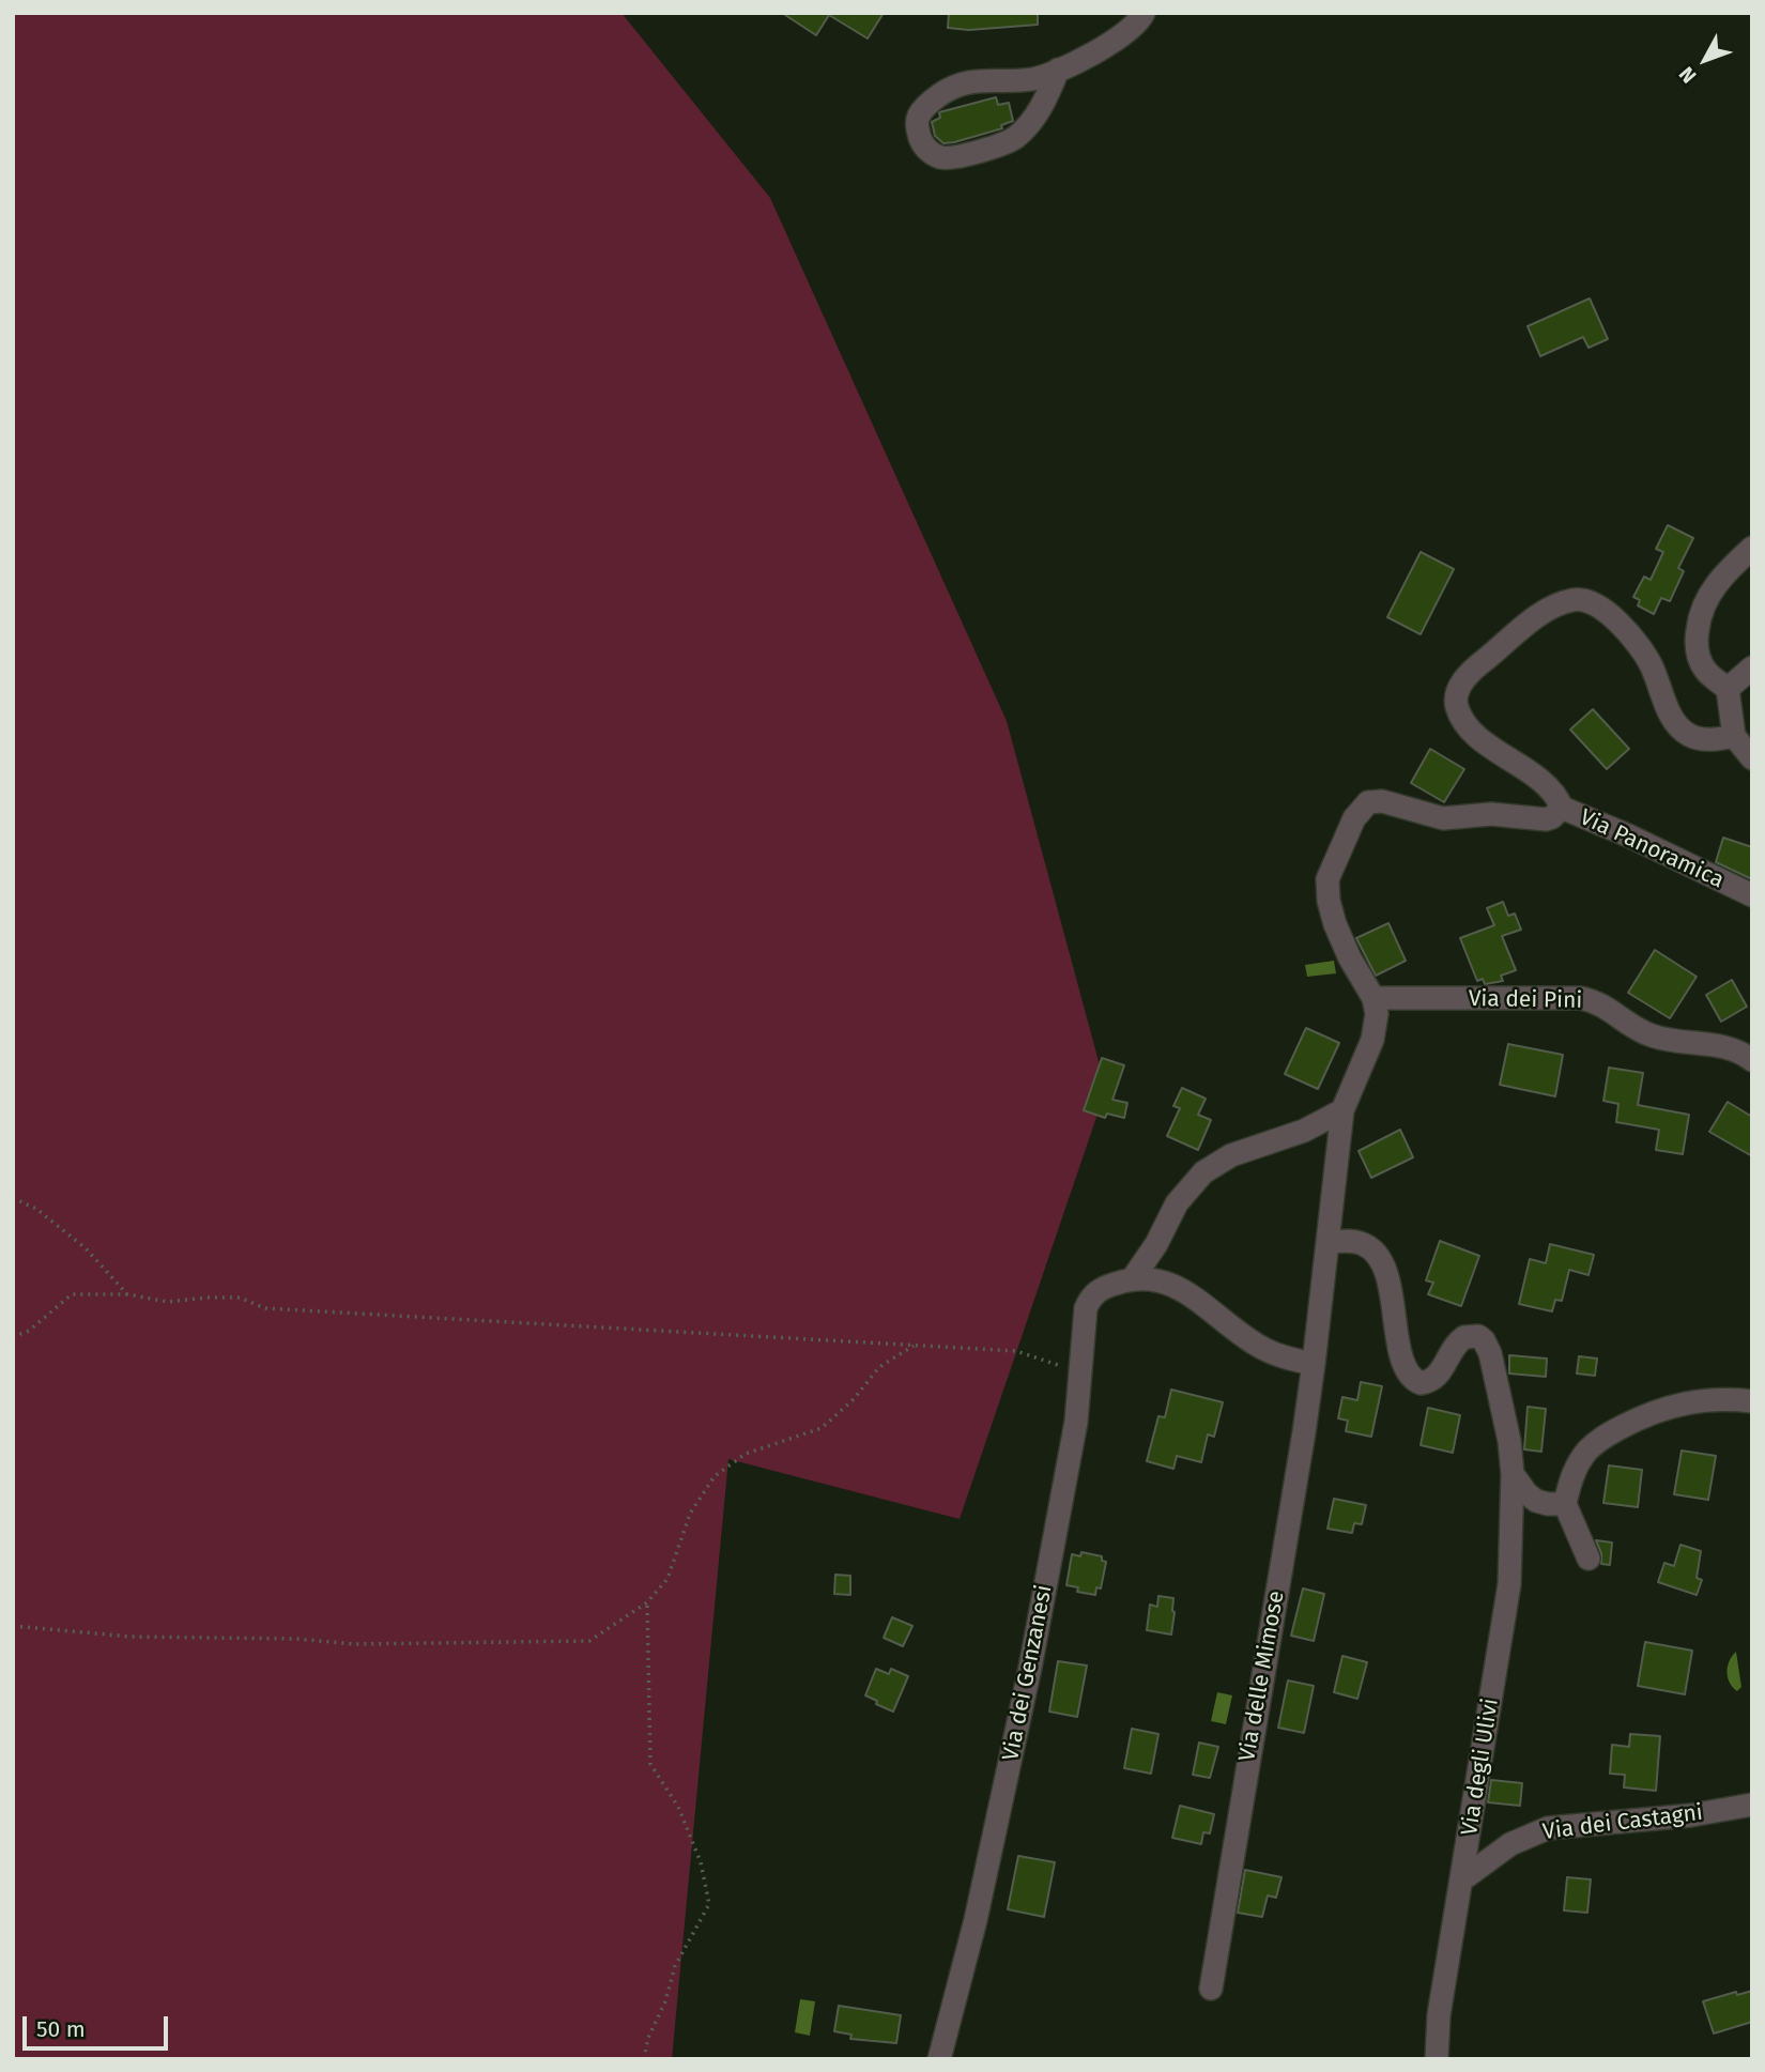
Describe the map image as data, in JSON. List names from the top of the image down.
{
  "streets": {
    "street": [
      "Via Panoramica",
      "Via dei Pini",
      "Via dei Genzanesi",
      "Via delle Mimose",
      "Via degli Ulivi",
      "Via dei Castagni"
    ]
  },
  "crossings": [
    ["Via Panoramica", "Via dei Pini"],
    ["Via delle Mimose", "Via degli Ulivi"],
    ["Via degli Ulivi", "Via dei Castagni"]
  ],
  "scale_bar": "50 m",
  "north": "bottom left"
}
